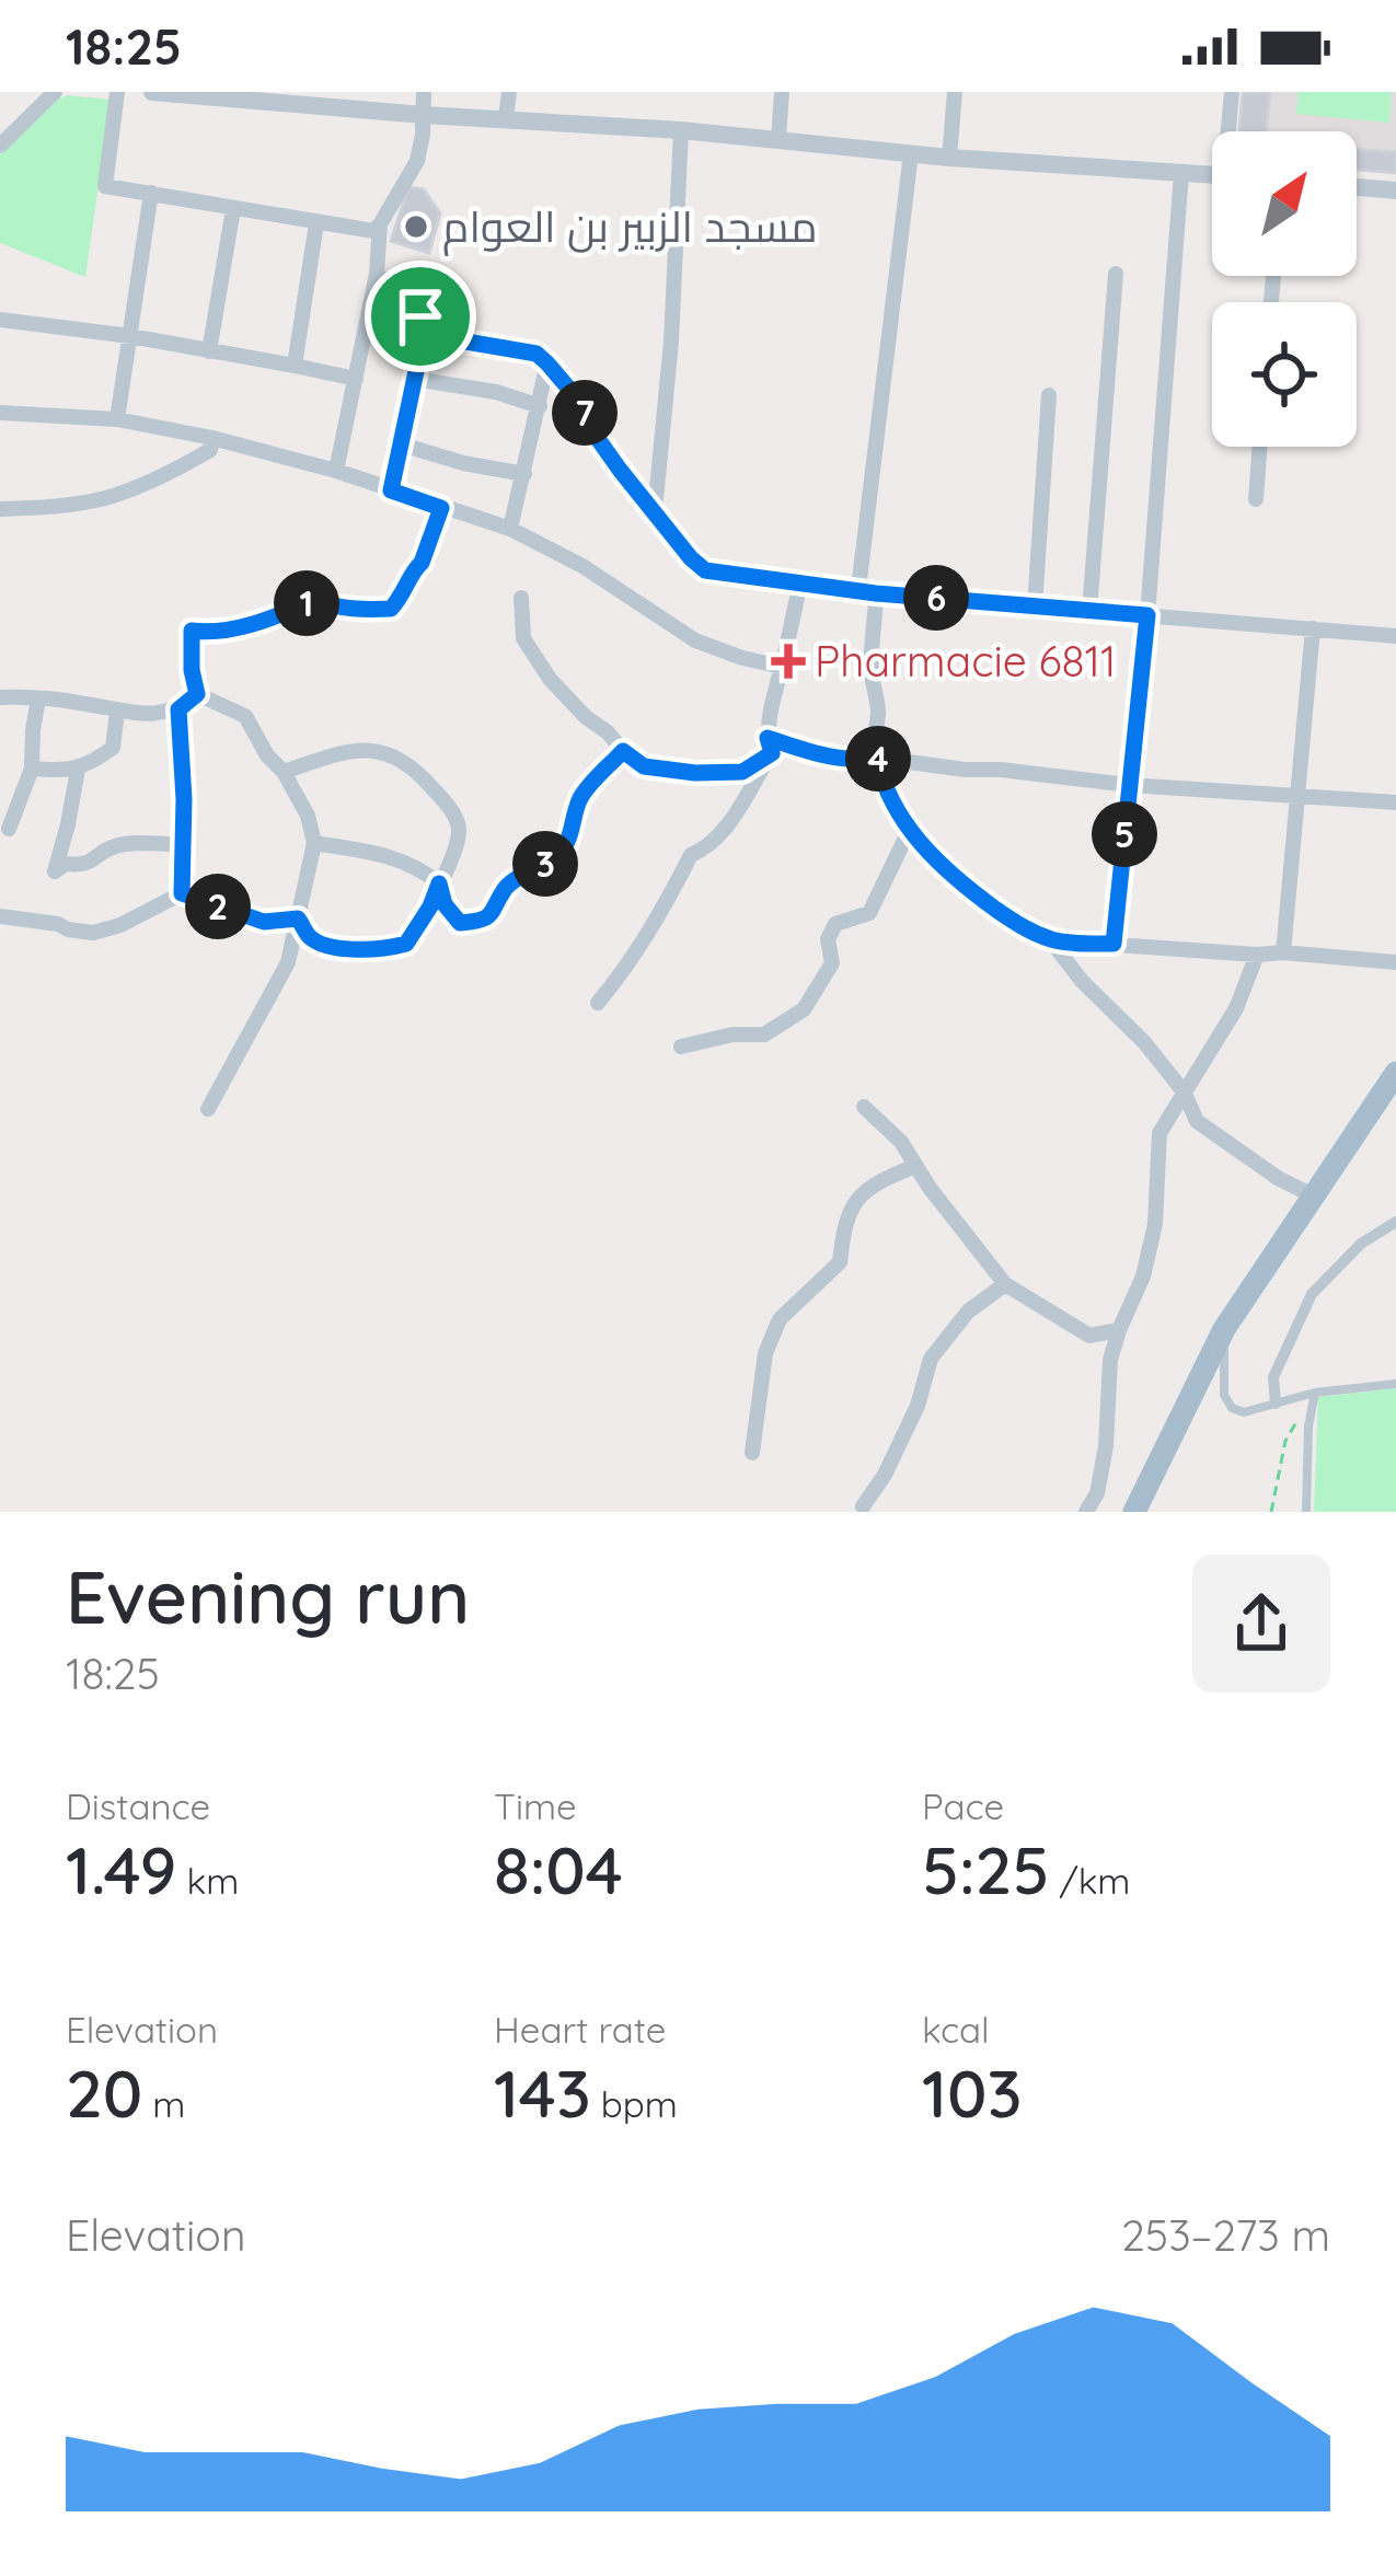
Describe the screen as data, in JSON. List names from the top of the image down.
{
  "places": {
    "other": ["مسجد الزبير بن العوام"],
    "health": ["Pharmacie 6811"]
  },
  "north": "top right",
  "page": {
    "status": "18:25",
    "pins": [
      "7",
      "6",
      "1",
      "4",
      "5",
      "3",
      "2"
    ],
    "heading": ["Evening run", "18:25"],
    "stats": [
      ["Distance", "1.49 km"],
      ["Time", "8:04"],
      ["Pace", "5:25 /km"],
      ["Elevation", "20 m"],
      ["Heart rate", "143 bpm"],
      ["kcal", "103"]
    ],
    "chart": ["Elevation", "253–273 m"]
  }
}
